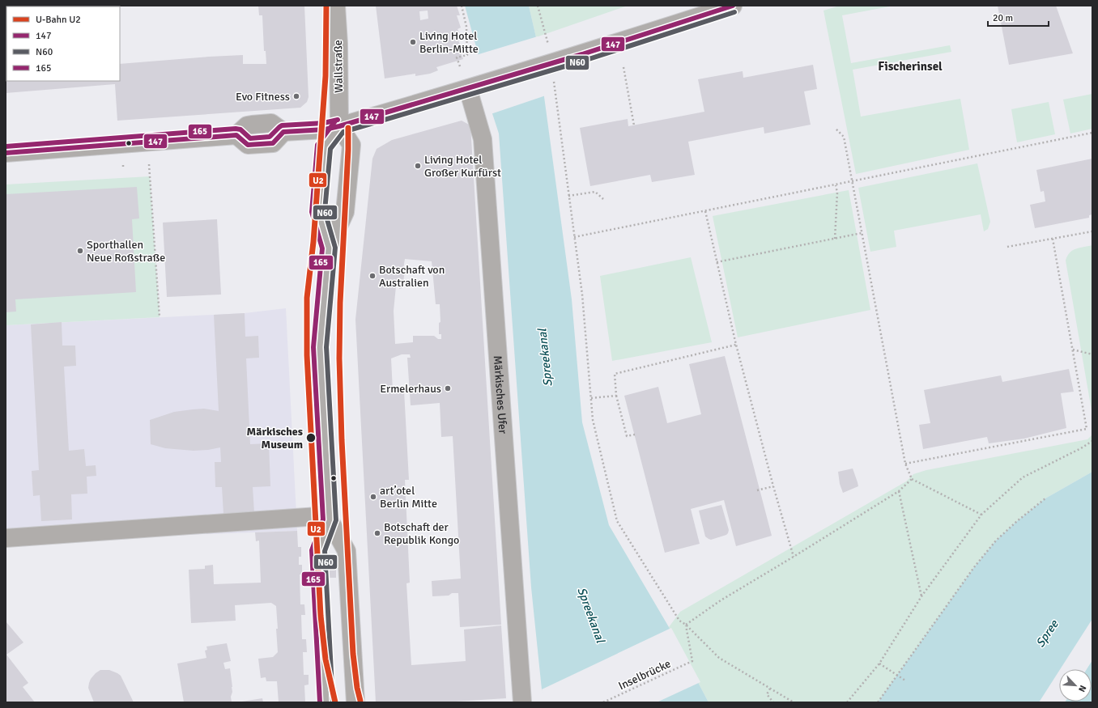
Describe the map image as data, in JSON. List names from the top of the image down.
{
  "streets": {
    "street": ["Wallstraße", "Märkisches Ufer"],
    "path": ["Inselbrücke"]
  },
  "districts": ["Fischerinsel"],
  "water": ["Spreekanal", "Spree"],
  "places": [
    "Living Hotel Berlin-Mitte",
    "Evo Fitness",
    "Living Hotel Großer Kurfürst",
    "Sporthallen Neue Roßstraße",
    "Botschaft von Australien",
    "Ermelerhaus",
    "Märkisches Museum",
    "art’otel Berlin Mitte",
    "Botschaft der Republik Kongo"
  ],
  "lines": [
    "metro line U2",
    "transit line 147",
    "transit line N60",
    "transit line 165"
  ],
  "legend": [
    "U-Bahn U2",
    "147",
    "N60",
    "165"
  ],
  "scale_bar": "20 m",
  "north": "bottom right"
}
